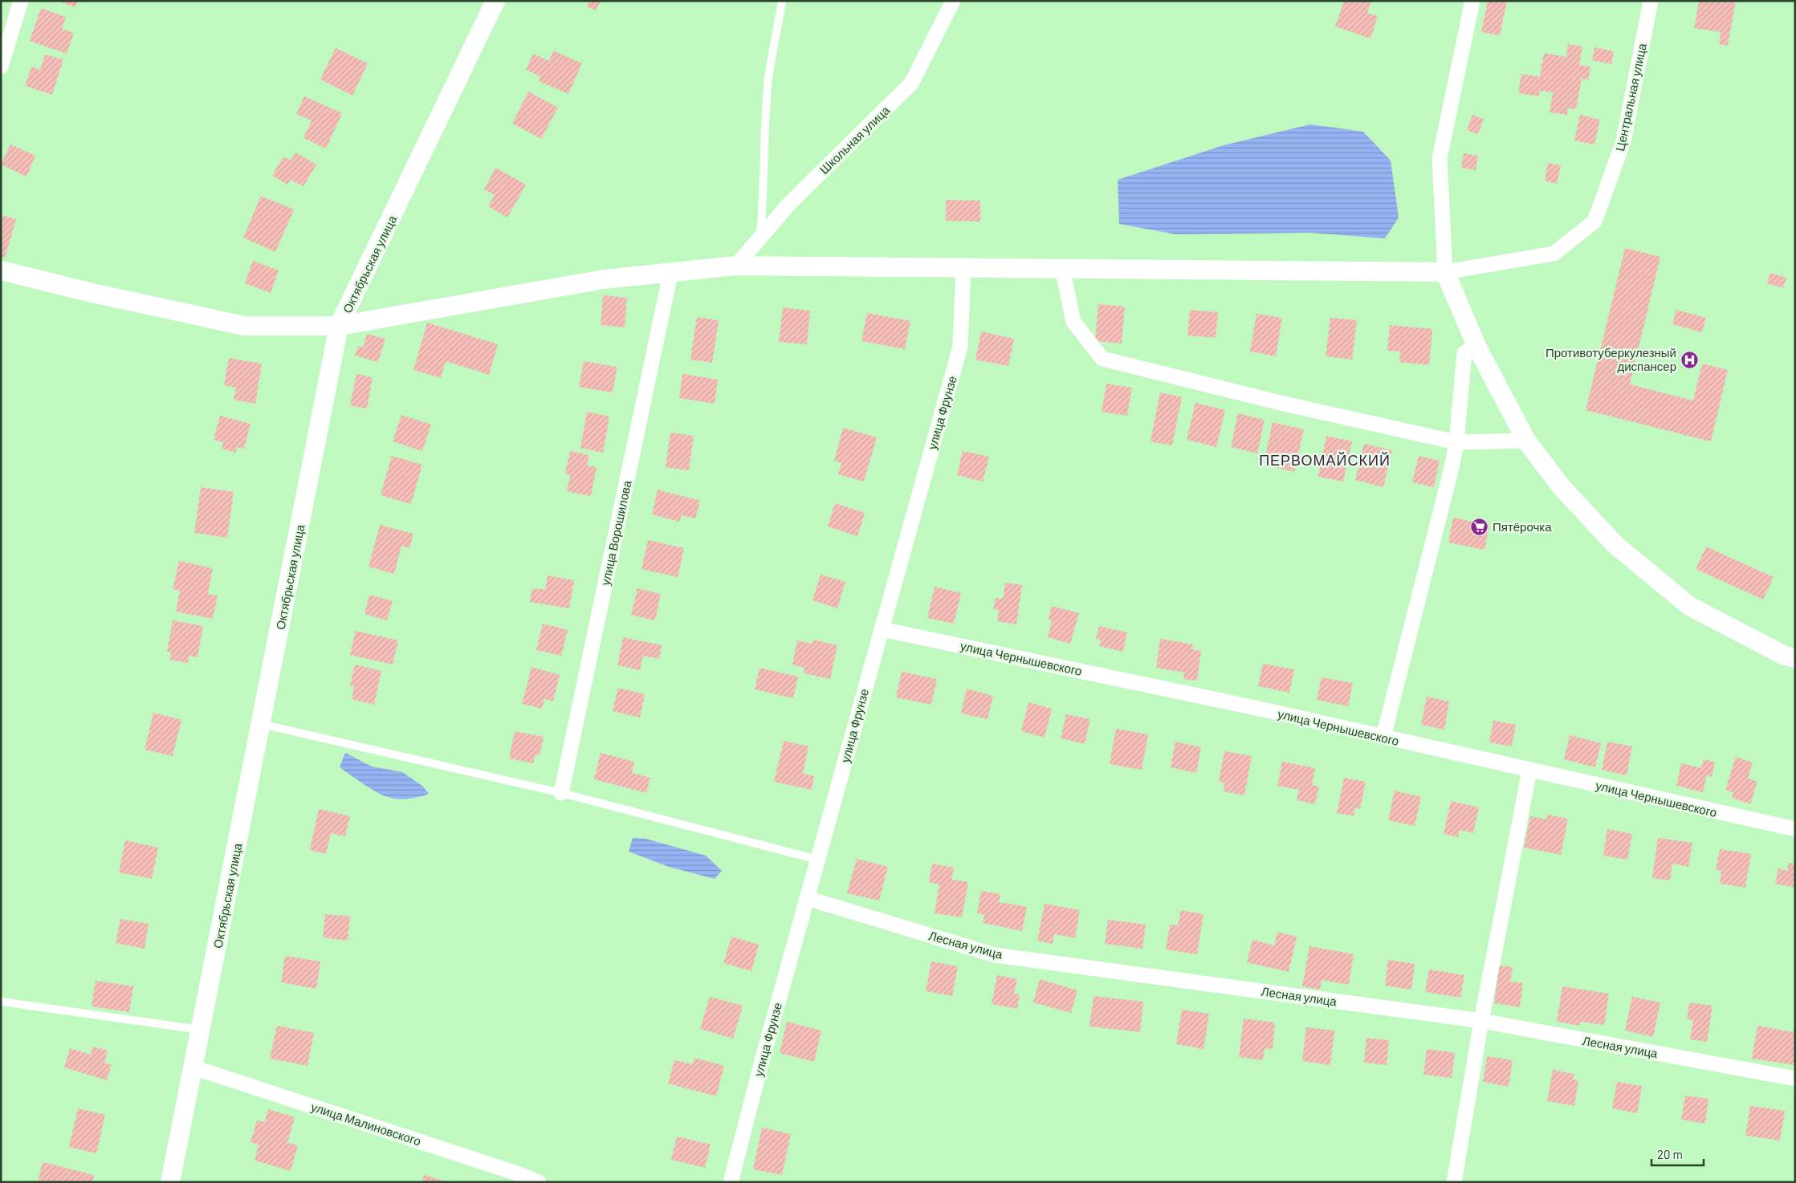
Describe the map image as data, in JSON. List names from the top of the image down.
{
  "streets": {
    "street": [
      "Центральная улица",
      "Школьная улица",
      "Октябрьская улица",
      "улица Фрунзе",
      "улица Ворошилова",
      "улица Чернышевского",
      "Лесная улица",
      "улица Малиновского"
    ]
  },
  "crossings": [
    ["Октябрьская улица", "улица Малиновского"],
    ["улица Фрунзе", "улица Чернышевского"],
    ["улица Фрунзе", "Лесная улица"]
  ],
  "districts": ["ПЕРВОМАЙСКИЙ"],
  "places": {
    "hospital": ["Противотуберкулезный диспансер"],
    "supermarket": ["Пятёрочка"]
  },
  "scale_bar": "20 m"
}
